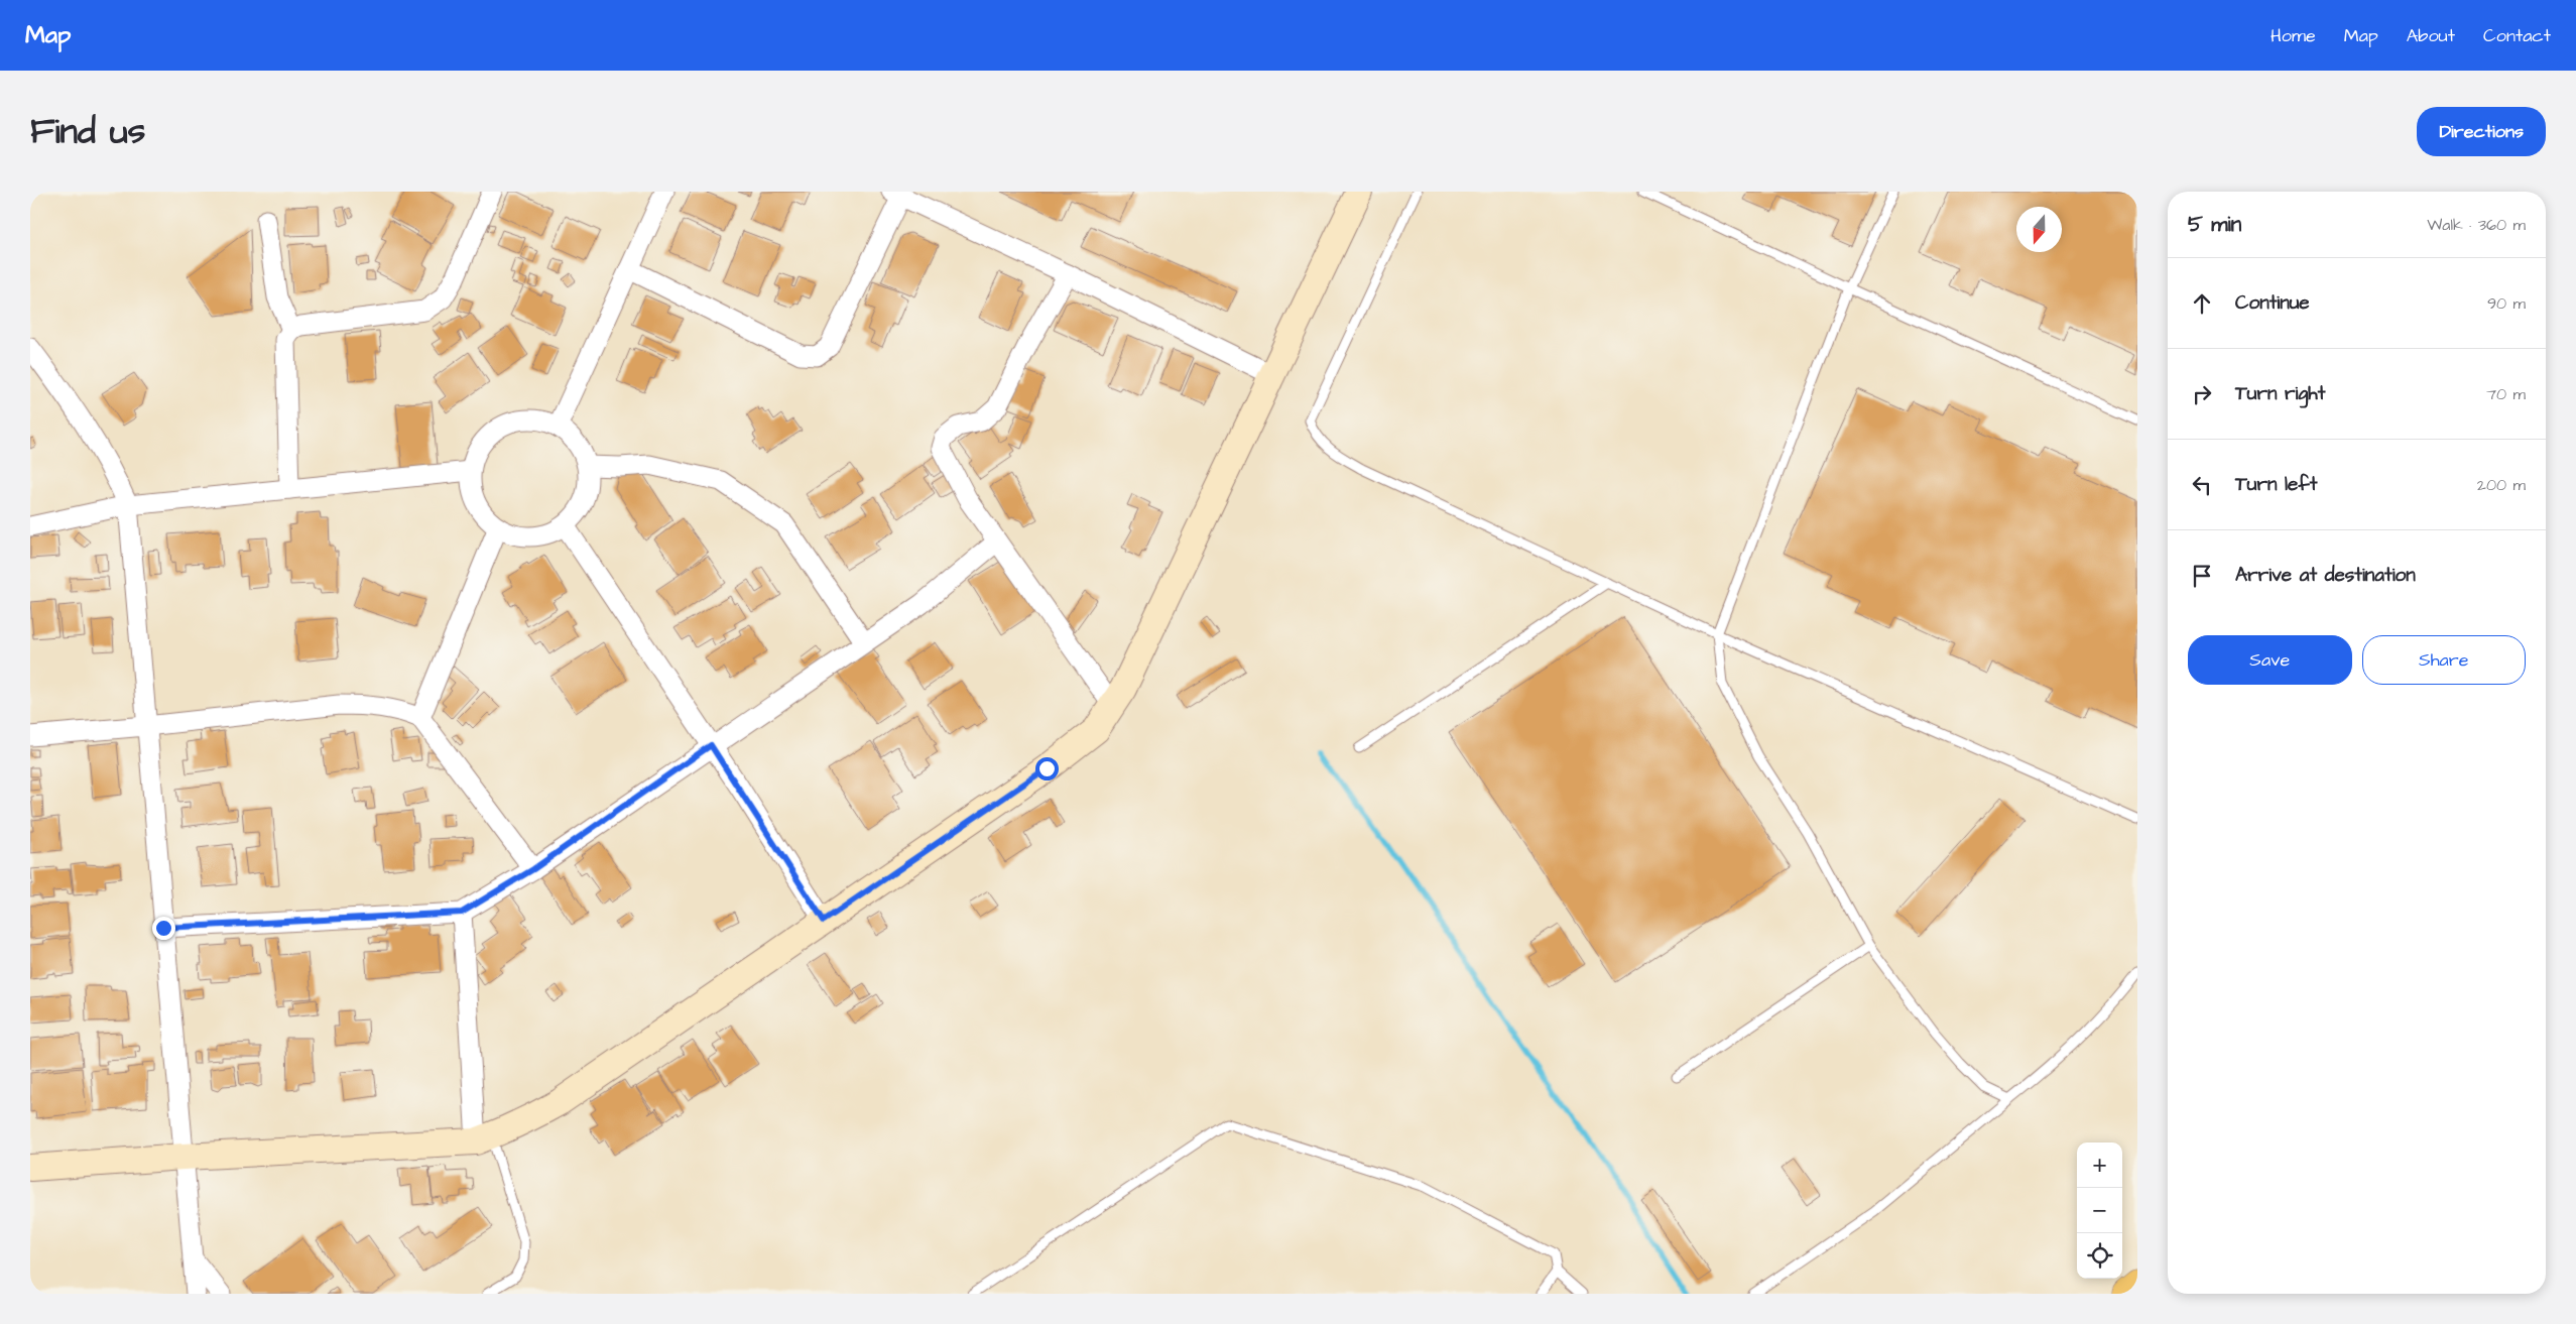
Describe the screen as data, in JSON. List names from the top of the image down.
{
  "north": "bottom",
  "page": {
    "header": "Map",
    "nav": [
      "Home",
      "Map",
      "About",
      "Contact"
    ],
    "title": "Find us",
    "buttons": [
      "Directions",
      ["Save", "Share"]
    ],
    "heading": ["5 min", "Walk · 360 m"],
    "list": [
      ["Continue", "90 m"],
      ["Turn right", "70 m"],
      ["Turn left", "200 m"],
      "Arrive at destination"
    ],
    "map_buttons": ["+", "−"]
  }
}
